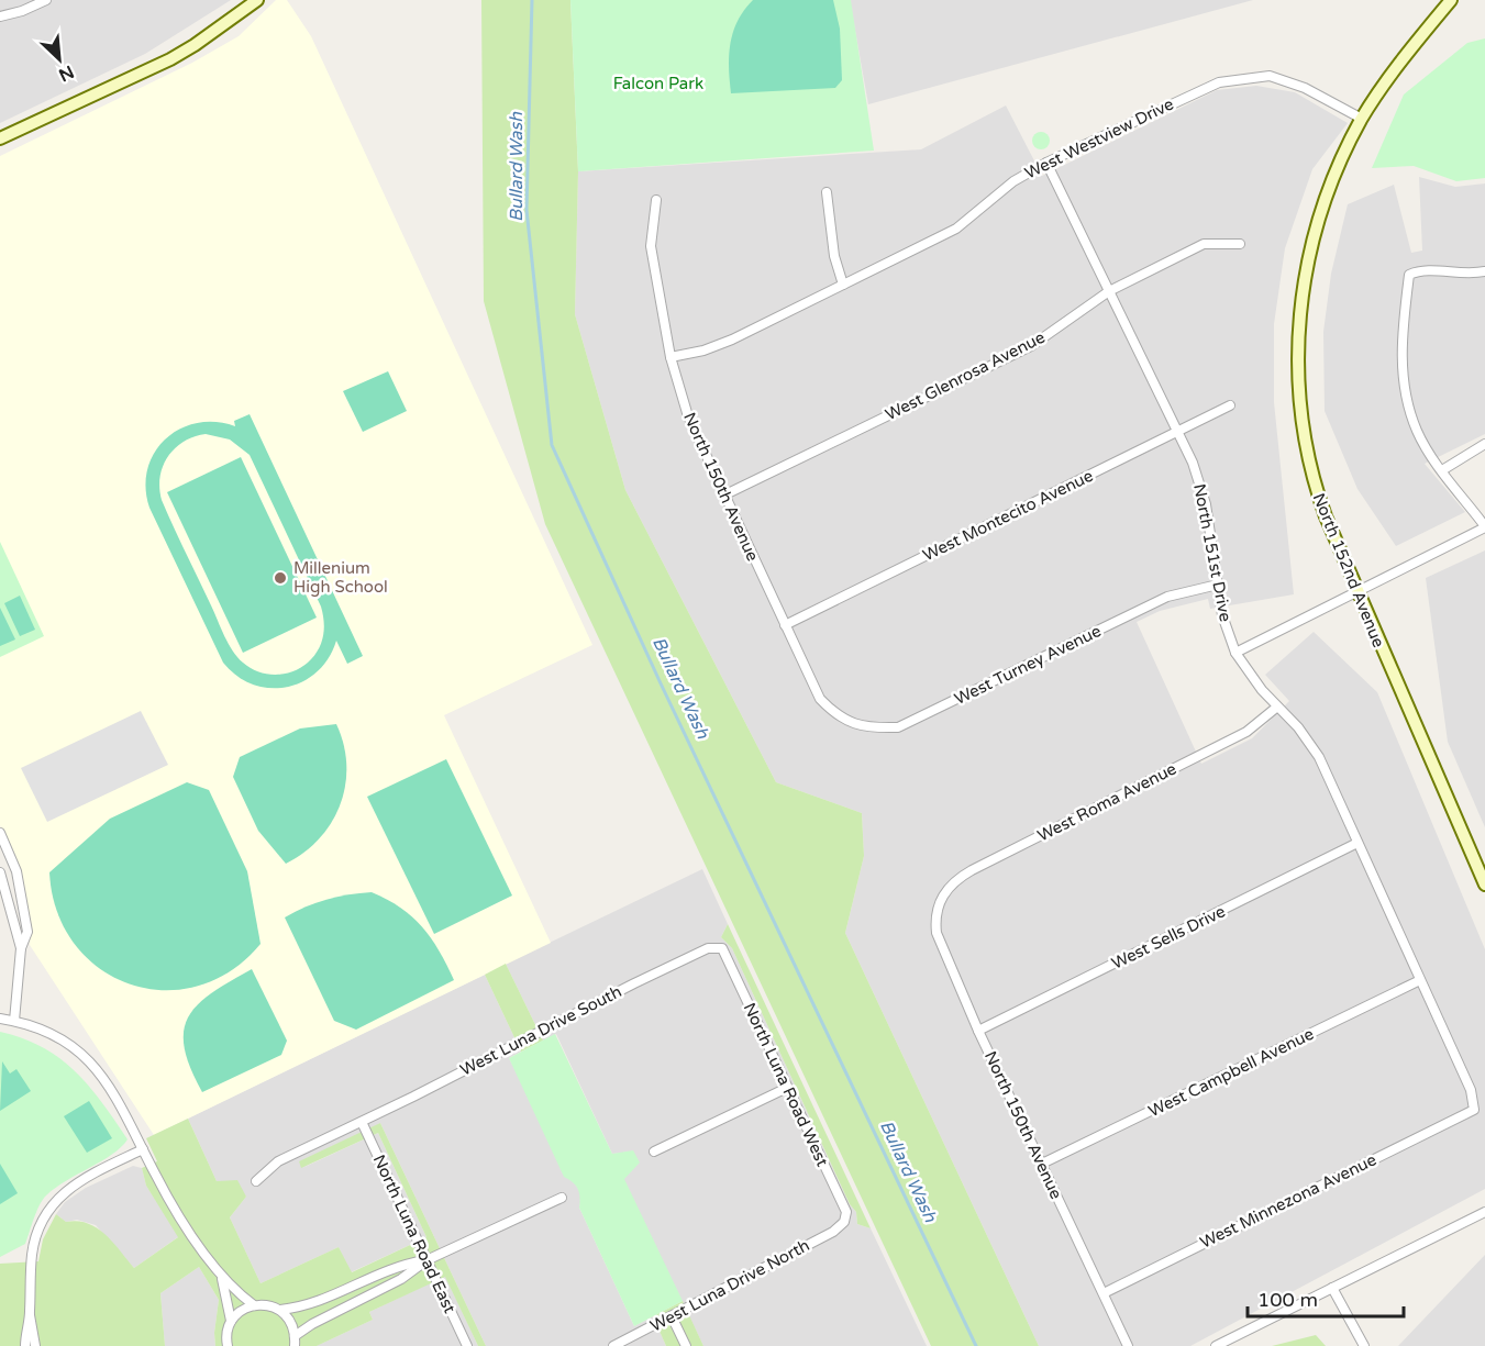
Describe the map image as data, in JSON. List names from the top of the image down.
{
  "streets": {
    "street": [
      "West Westview Drive",
      "West Glenrosa Avenue",
      "North 150th Avenue",
      "West Montecito Avenue",
      "North 151st Drive",
      "North 152nd Avenue",
      "West Turney Avenue",
      "West Roma Avenue",
      "West Sells Drive",
      "West Luna Drive South",
      "West Campbell Avenue",
      "North Luna Road West",
      "West Minnezona Avenue",
      "North Luna Road East",
      "West Luna Drive North"
    ]
  },
  "crossings": [
    ["West Westview Drive", "North 150th Avenue"],
    ["West Westview Drive", "North 151st Drive"],
    ["West Westview Drive", "North 152nd Avenue"],
    ["West Glenrosa Avenue", "North 150th Avenue"],
    ["West Glenrosa Avenue", "North 151st Drive"],
    ["North 150th Avenue", "West Montecito Avenue"],
    ["North 150th Avenue", "West Turney Avenue"],
    ["North 150th Avenue", "West Roma Avenue"],
    ["North 150th Avenue", "West Sells Drive"],
    ["North 150th Avenue", "West Campbell Avenue"],
    ["North 150th Avenue", "West Minnezona Avenue"],
    ["West Montecito Avenue", "North 151st Drive"],
    ["North 151st Drive", "West Turney Avenue"],
    ["North 151st Drive", "West Roma Avenue"],
    ["North 151st Drive", "West Sells Drive"],
    ["North 151st Drive", "West Campbell Avenue"],
    ["North 151st Drive", "West Minnezona Avenue"],
    ["West Luna Drive South", "North Luna Road West"],
    ["West Luna Drive South", "North Luna Road East"],
    ["North Luna Road West", "West Luna Drive North"]
  ],
  "water": ["Bullard Wash"],
  "parks": ["Falcon Park"],
  "places": ["Millenium High School"],
  "scale_bar": "100 m",
  "north": "bottom right"
}
